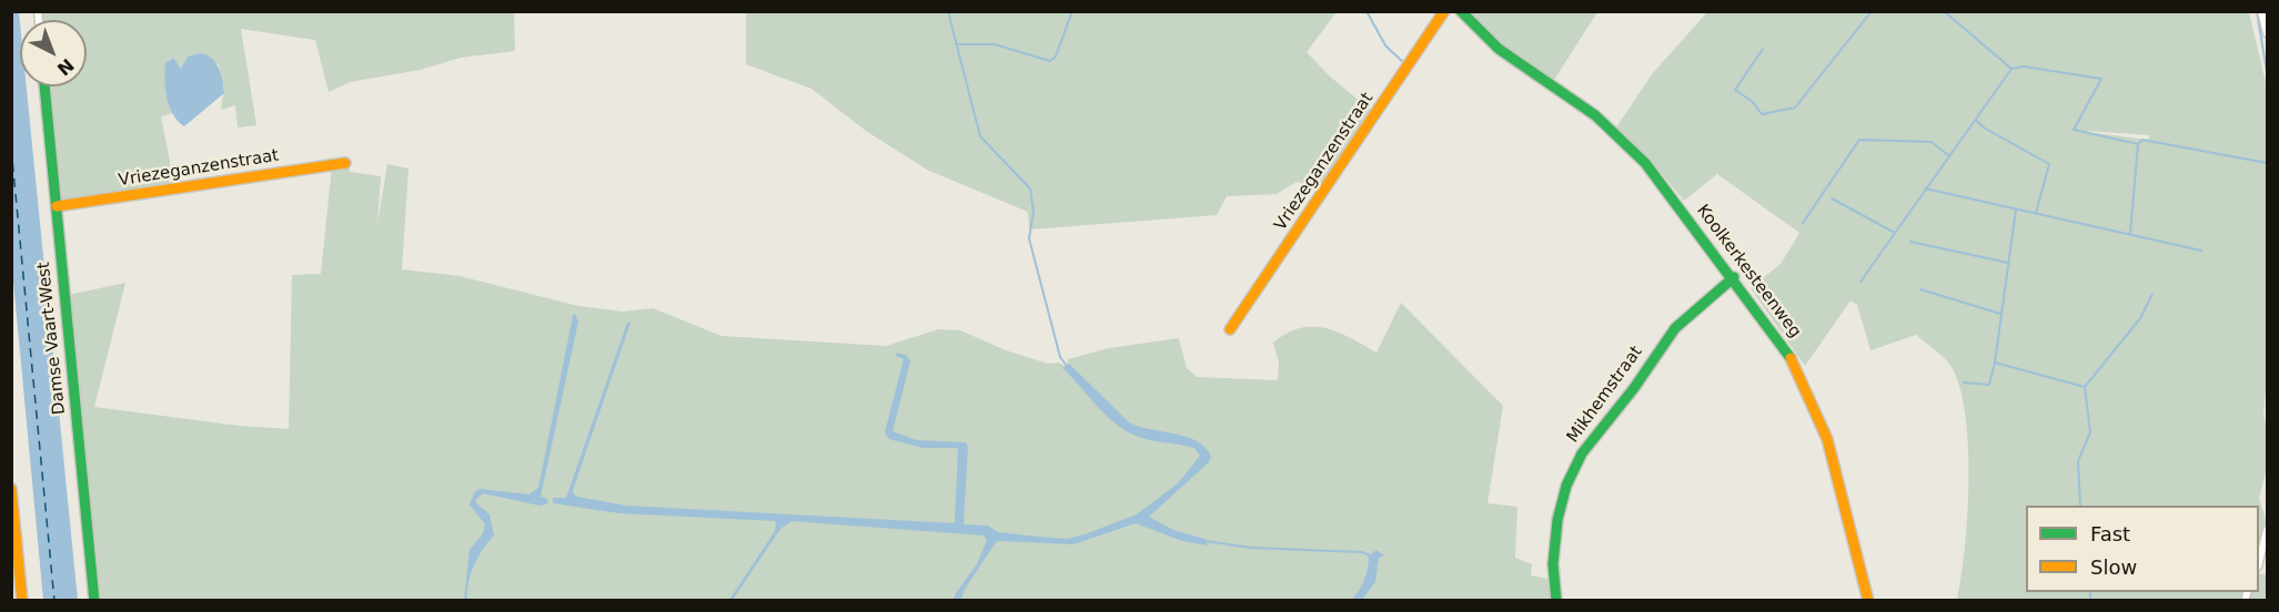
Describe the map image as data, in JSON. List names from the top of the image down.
{
  "streets": {
    "street": [
      "Vriezeganzenstraat",
      "Koolkerkesteenweg",
      "Damse Vaart-West",
      "Mikhemstraat"
    ]
  },
  "crossings": [
    ["Vriezeganzenstraat", "Damse Vaart-West"],
    ["Koolkerkesteenweg", "Mikhemstraat"]
  ],
  "legend": ["Fast", "Slow"],
  "north": "bottom right"
}
